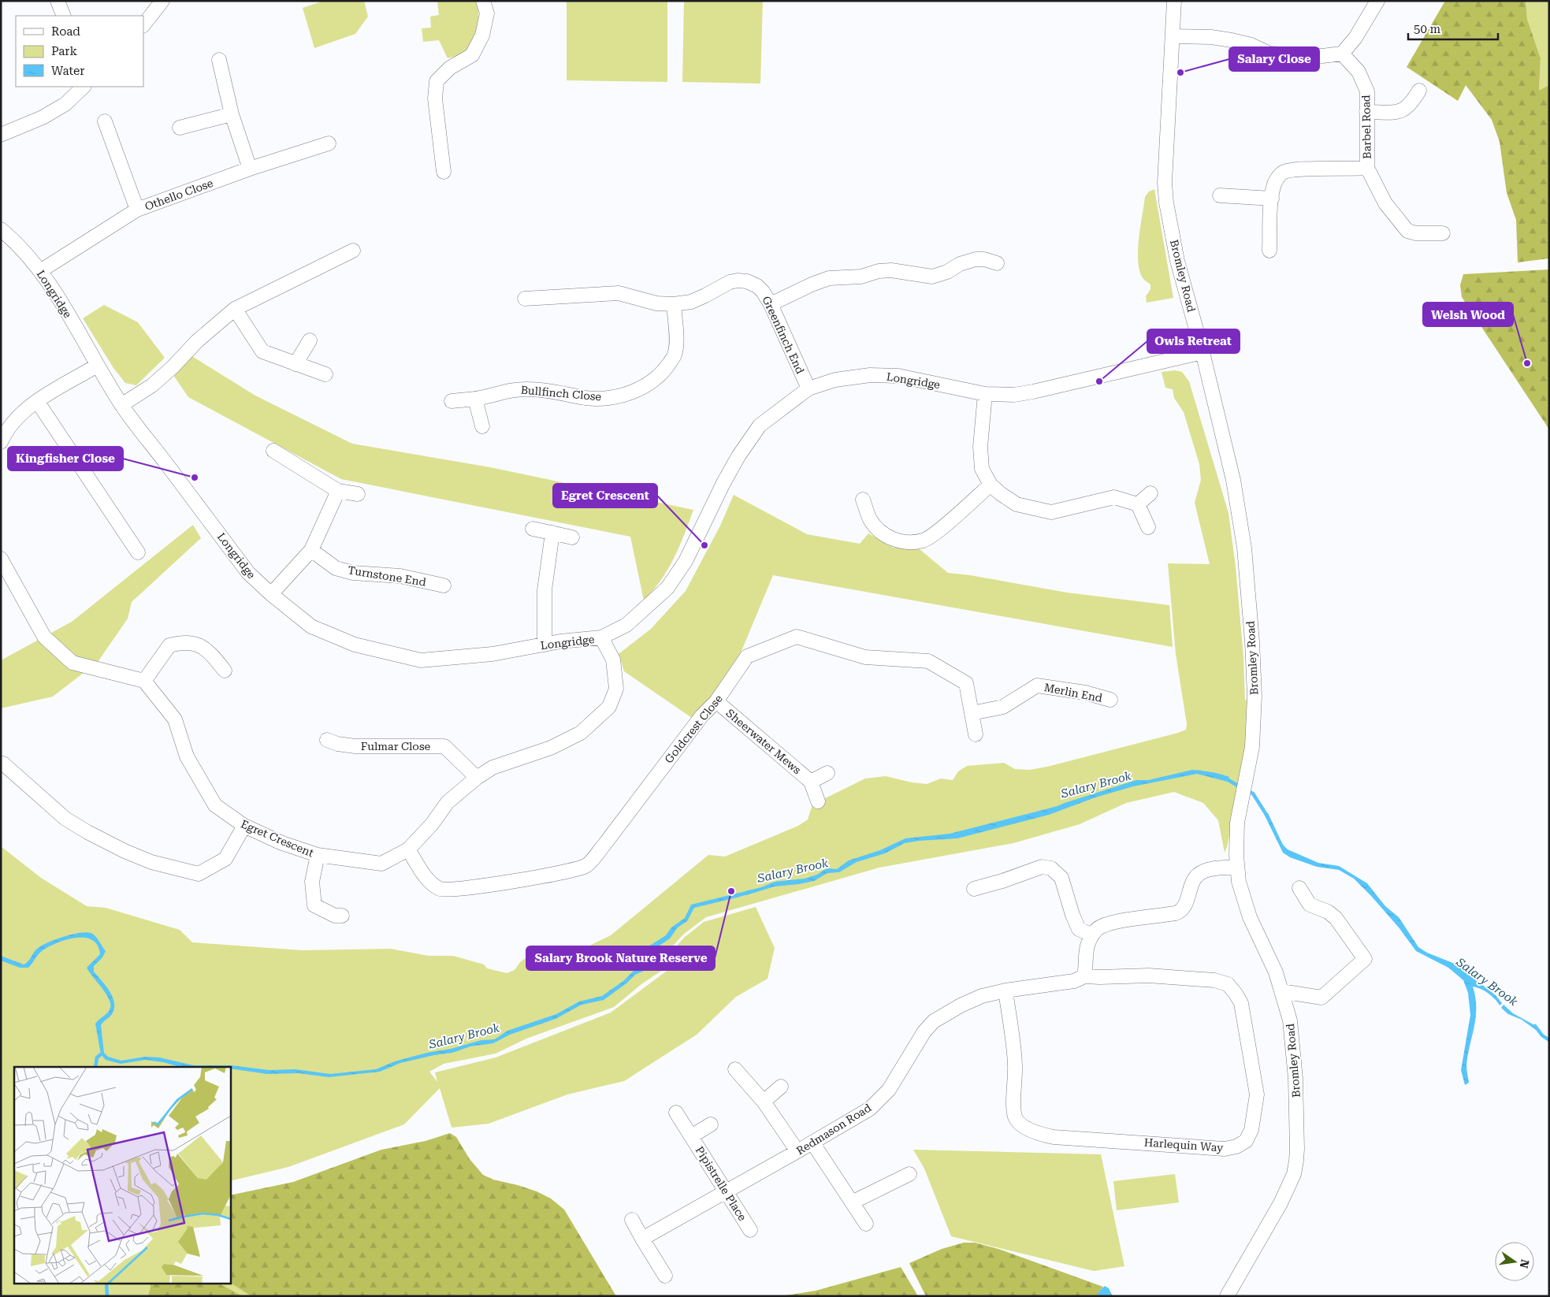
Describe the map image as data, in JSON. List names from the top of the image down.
{
  "streets": {
    "street": [
      "Barbel Road",
      "Othello Close",
      "Bromley Road",
      "Longridge",
      "Greenfinch End",
      "Bullfinch Close",
      "Turnstone End",
      "Merlin End",
      "Goldcrest Close",
      "Sheerwater Mews",
      "Fulmar Close",
      "Egret Crescent",
      "Redmason Road",
      "Harlequin Way",
      "Pipistrelle Place"
    ]
  },
  "crossings": [
    ["Othello Close", "Longridge"],
    ["Bromley Road", "Longridge"],
    ["Longridge", "Greenfinch End"],
    ["Longridge", "Egret Crescent"],
    ["Greenfinch End", "Bullfinch Close"],
    ["Merlin End", "Goldcrest Close"],
    ["Goldcrest Close", "Sheerwater Mews"],
    ["Goldcrest Close", "Egret Crescent"],
    ["Fulmar Close", "Egret Crescent"],
    ["Redmason Road", "Harlequin Way"],
    ["Redmason Road", "Pipistrelle Place"]
  ],
  "water": ["Salary Brook"],
  "places": [
    "Salary Close",
    "Welsh Wood",
    "Owls Retreat",
    "Kingfisher Close",
    "Egret Crescent",
    "Salary Brook Nature Reserve"
  ],
  "legend": ["Road", "Park", "Water"],
  "scale_bar": "50 m",
  "north": "right"
}
